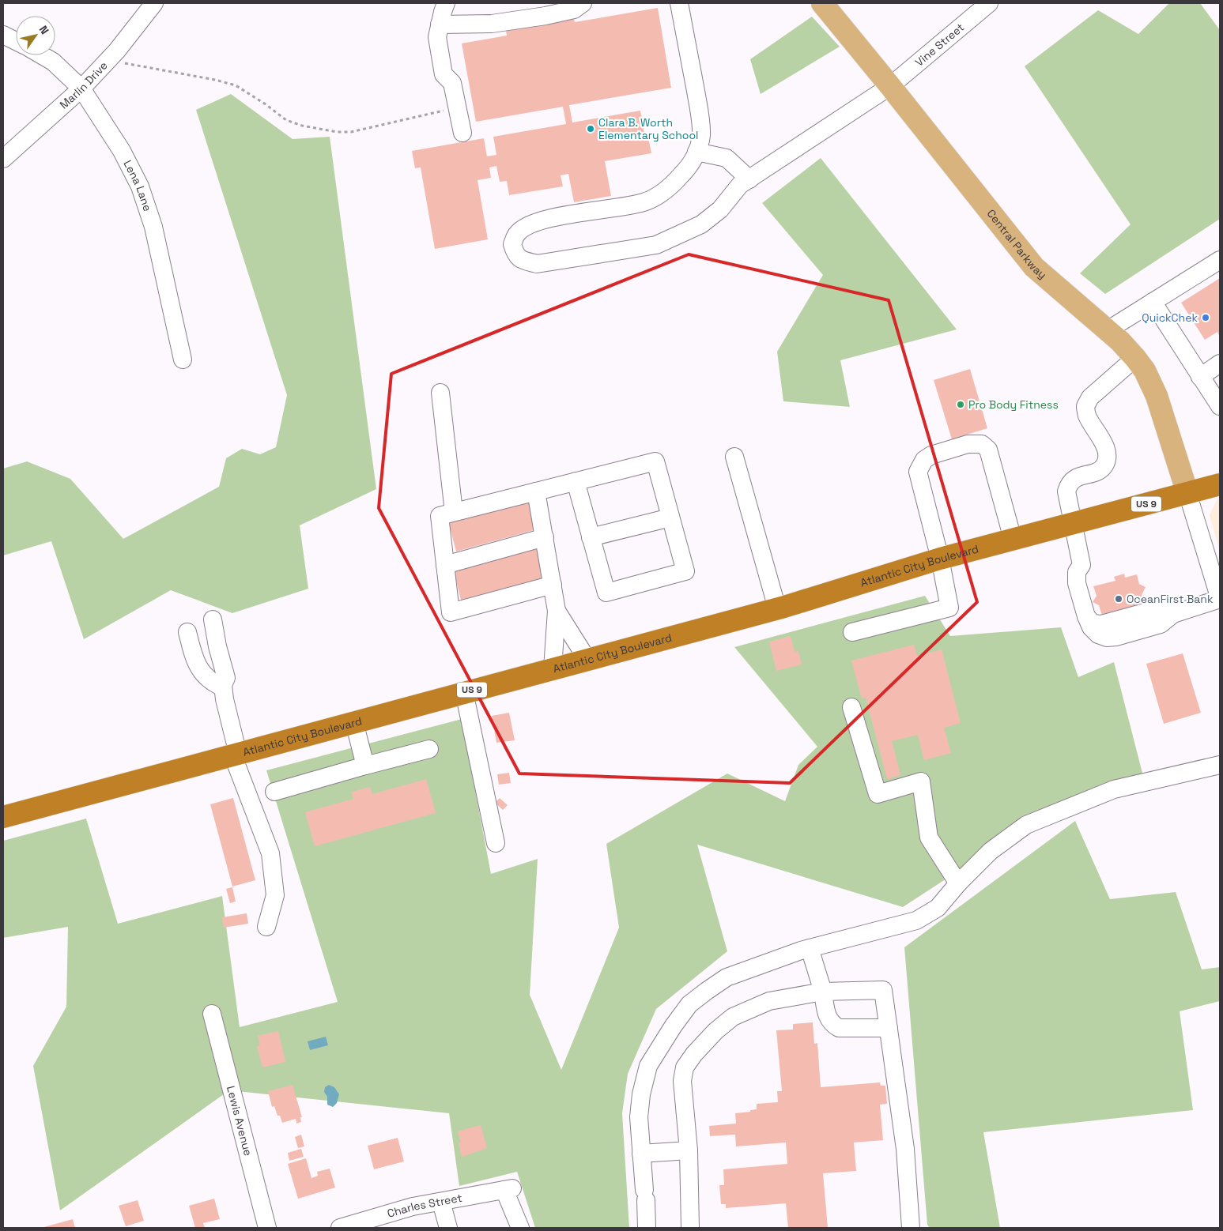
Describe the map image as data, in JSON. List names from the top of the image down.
{
  "streets": {
    "highway": ["US 9", "Atlantic City Boulevard"],
    "main road": ["Central Parkway"],
    "street": [
      "Vine Street",
      "Marlin Drive",
      "Lena Lane",
      "Lewis Avenue",
      "Charles Street"
    ]
  },
  "crossings": [
    ["Vine Street", "Central Parkway"],
    ["Marlin Drive", "Lena Lane"],
    ["Central Parkway", "Atlantic City Boulevard"]
  ],
  "places": [
    "Clara B. Worth Elementary School",
    "QuickChek",
    "Pro Body Fitness",
    "OceanFirst Bank"
  ],
  "north": "top right"
}
